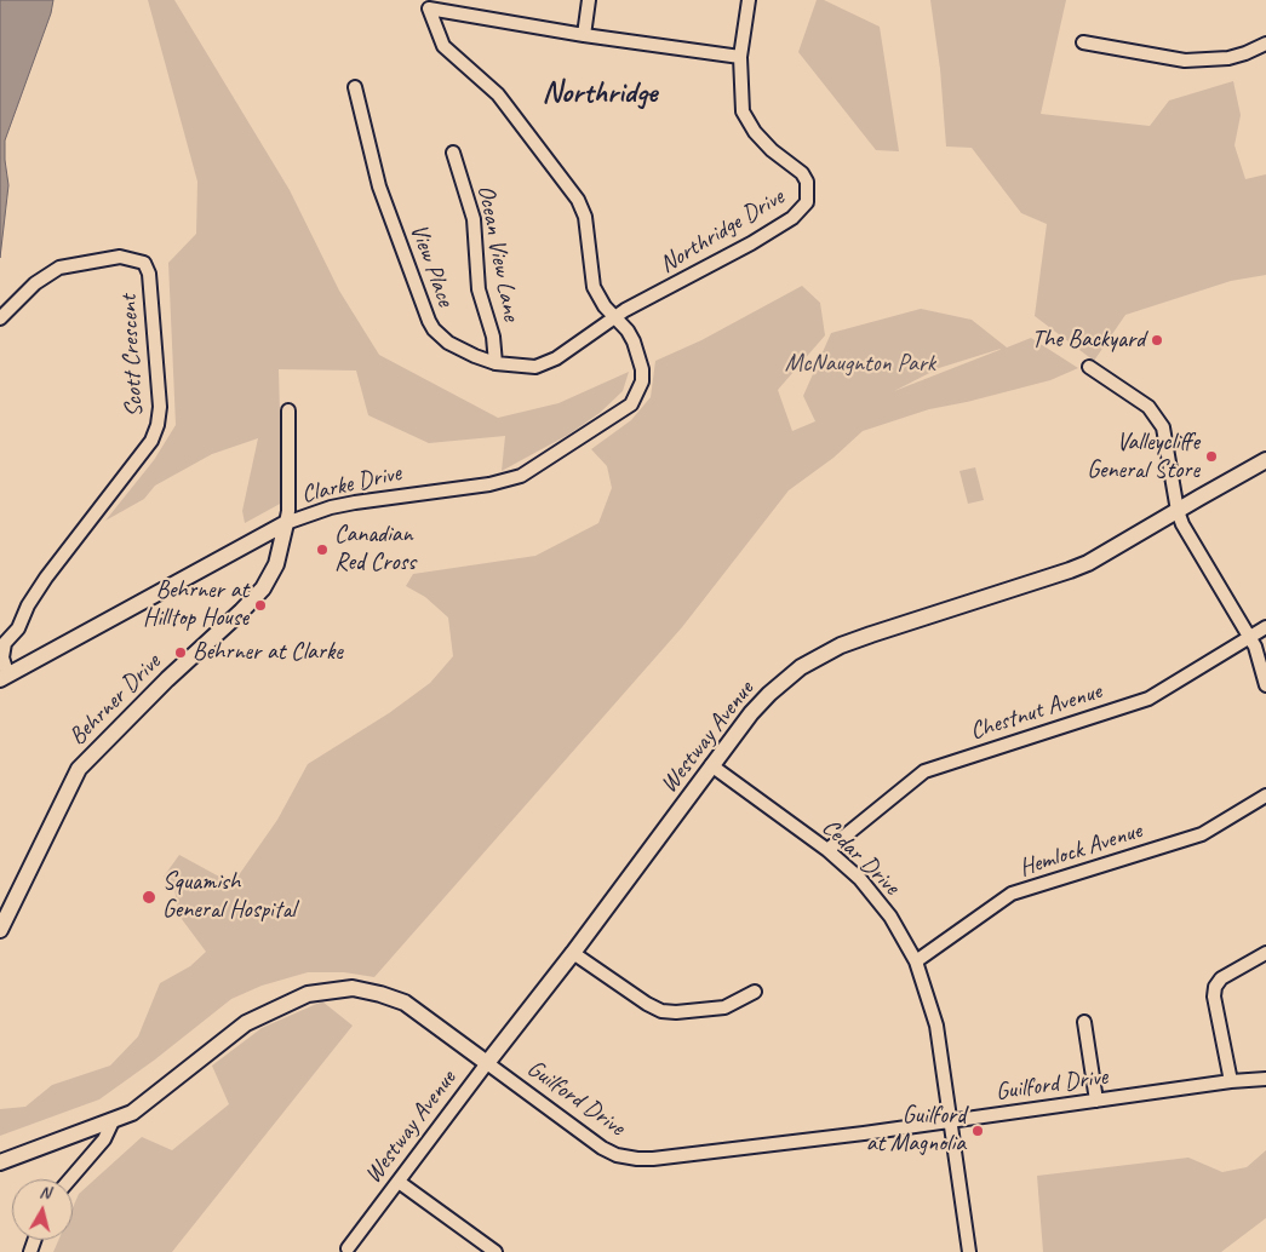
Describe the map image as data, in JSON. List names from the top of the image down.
{
  "streets": {
    "street": [
      "Northridge Drive",
      "Ocean View Lane",
      "View Place",
      "Scott Crescent",
      "Clarke Drive",
      "Behrner Drive",
      "Chestnut Avenue",
      "Westway Avenue",
      "Hemlock Avenue",
      "Cedar Drive",
      "Guilford Drive"
    ]
  },
  "crossings": [
    ["Northridge Drive", "View Place"],
    ["Northridge Drive", "Clarke Drive"],
    ["Ocean View Lane", "View Place"],
    ["View Place", "Clarke Drive"],
    ["Scott Crescent", "Clarke Drive"],
    ["Clarke Drive", "Behrner Drive"],
    ["Chestnut Avenue", "Cedar Drive"],
    ["Westway Avenue", "Cedar Drive"],
    ["Westway Avenue", "Guilford Drive"],
    ["Hemlock Avenue", "Cedar Drive"],
    ["Cedar Drive", "Guilford Drive"]
  ],
  "districts": ["Northridge"],
  "parks": ["McNaugnton Park"],
  "places": [
    "The Backyard",
    "Valleycliffe General Store",
    "Canadian Red Cross",
    "Behrner at Hilltop House",
    "Behrner at Clarke",
    "Squamish General Hospital",
    "Guilford at Magnolia"
  ],
  "north": "top"
}
